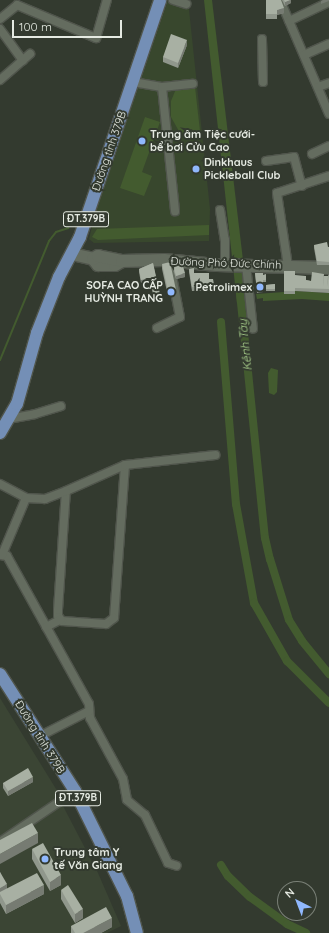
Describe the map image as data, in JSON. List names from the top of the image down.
{
  "streets": {
    "main road": ["Đường tỉnh 379B", "ĐT.379B", "Đường Phó Đức Chính"]
  },
  "crossings": [
    ["Đường tỉnh 379B", "Đường Phó Đức Chính"]
  ],
  "water": ["Kênh Tây"],
  "places": [
    "Trung âm Tiệc cưới- bể bơi Cửu Cao",
    "Dinkhaus Pickleball Club",
    "Petrolimex",
    "SOFA CAO CẤP HUỲNH TRANG",
    "Trung tâm Y tế Văn Giang"
  ],
  "scale_bar": "100 m",
  "north": "top left"
}
